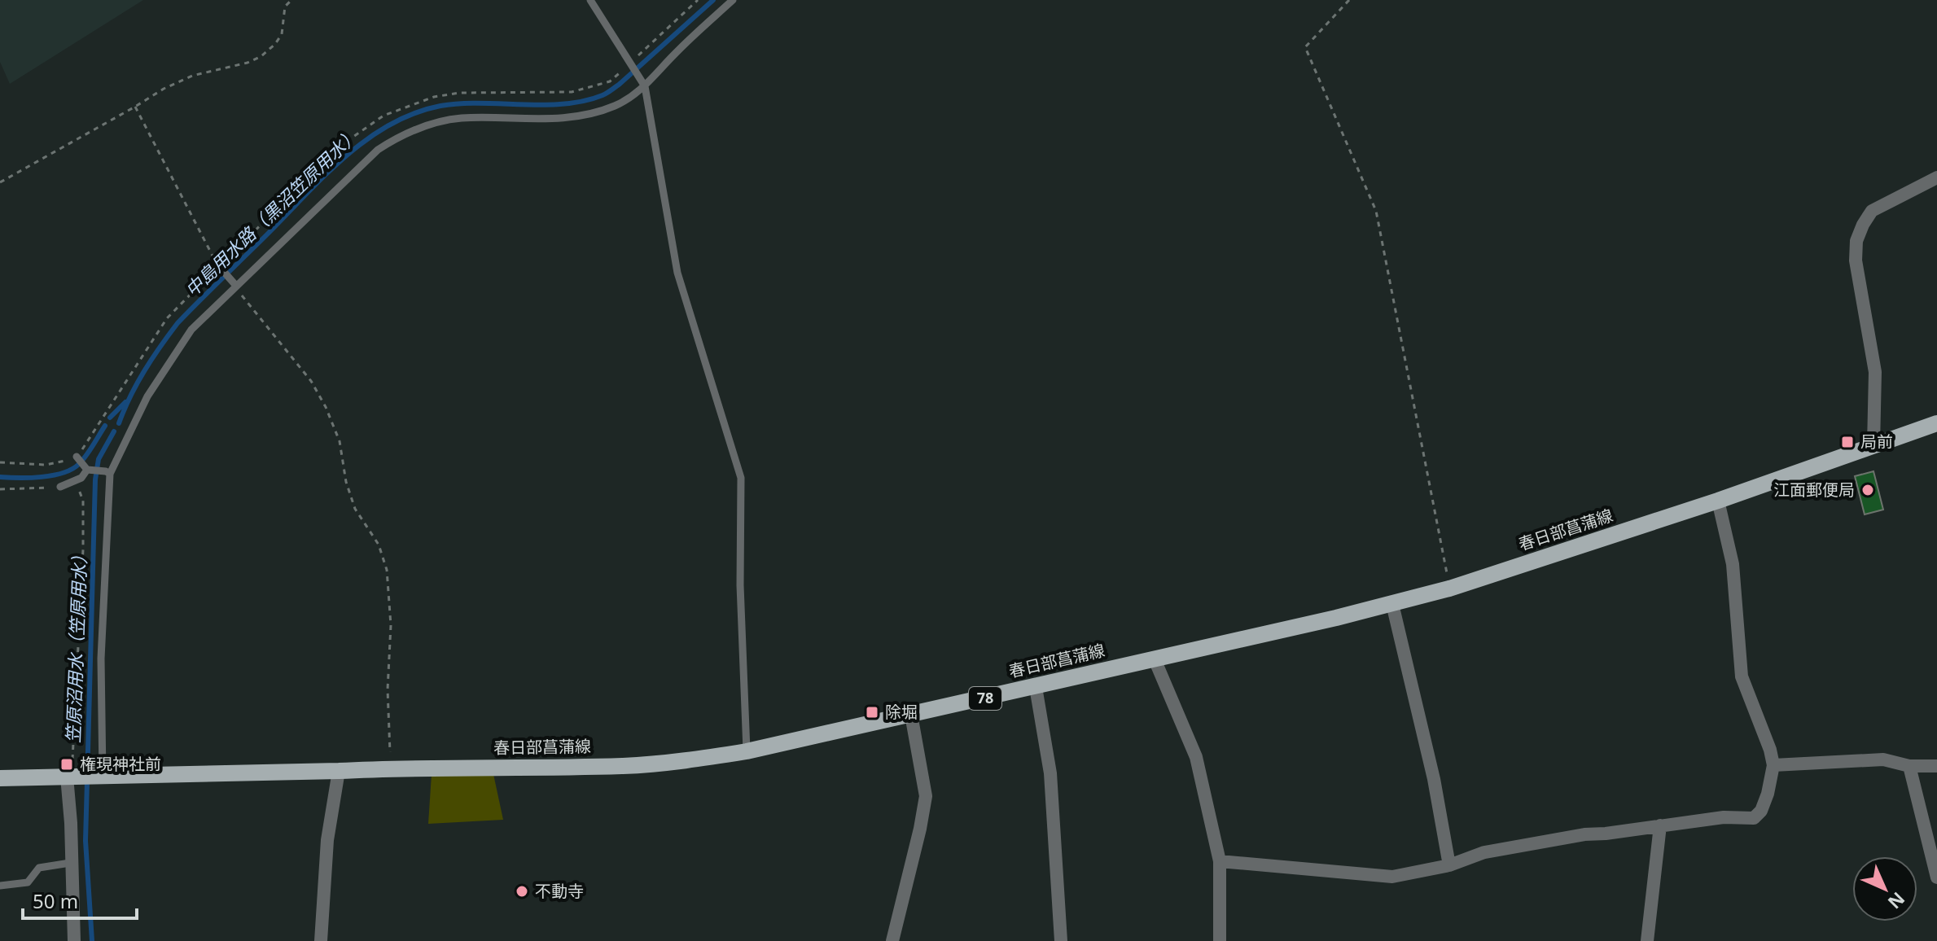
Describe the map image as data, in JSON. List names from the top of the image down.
{
  "streets": {
    "main road": ["春日部菖蒲線", "78"]
  },
  "water": ["中島用水路（黒沼笠原用水）", "笠原沼用水（笠原用水）"],
  "places": {
    "transit": ["局前", "除堀", "権現神社前"],
    "other": ["江面郵便局", "不動寺"]
  },
  "scale_bar": "50 m",
  "north": "bottom right"
}
